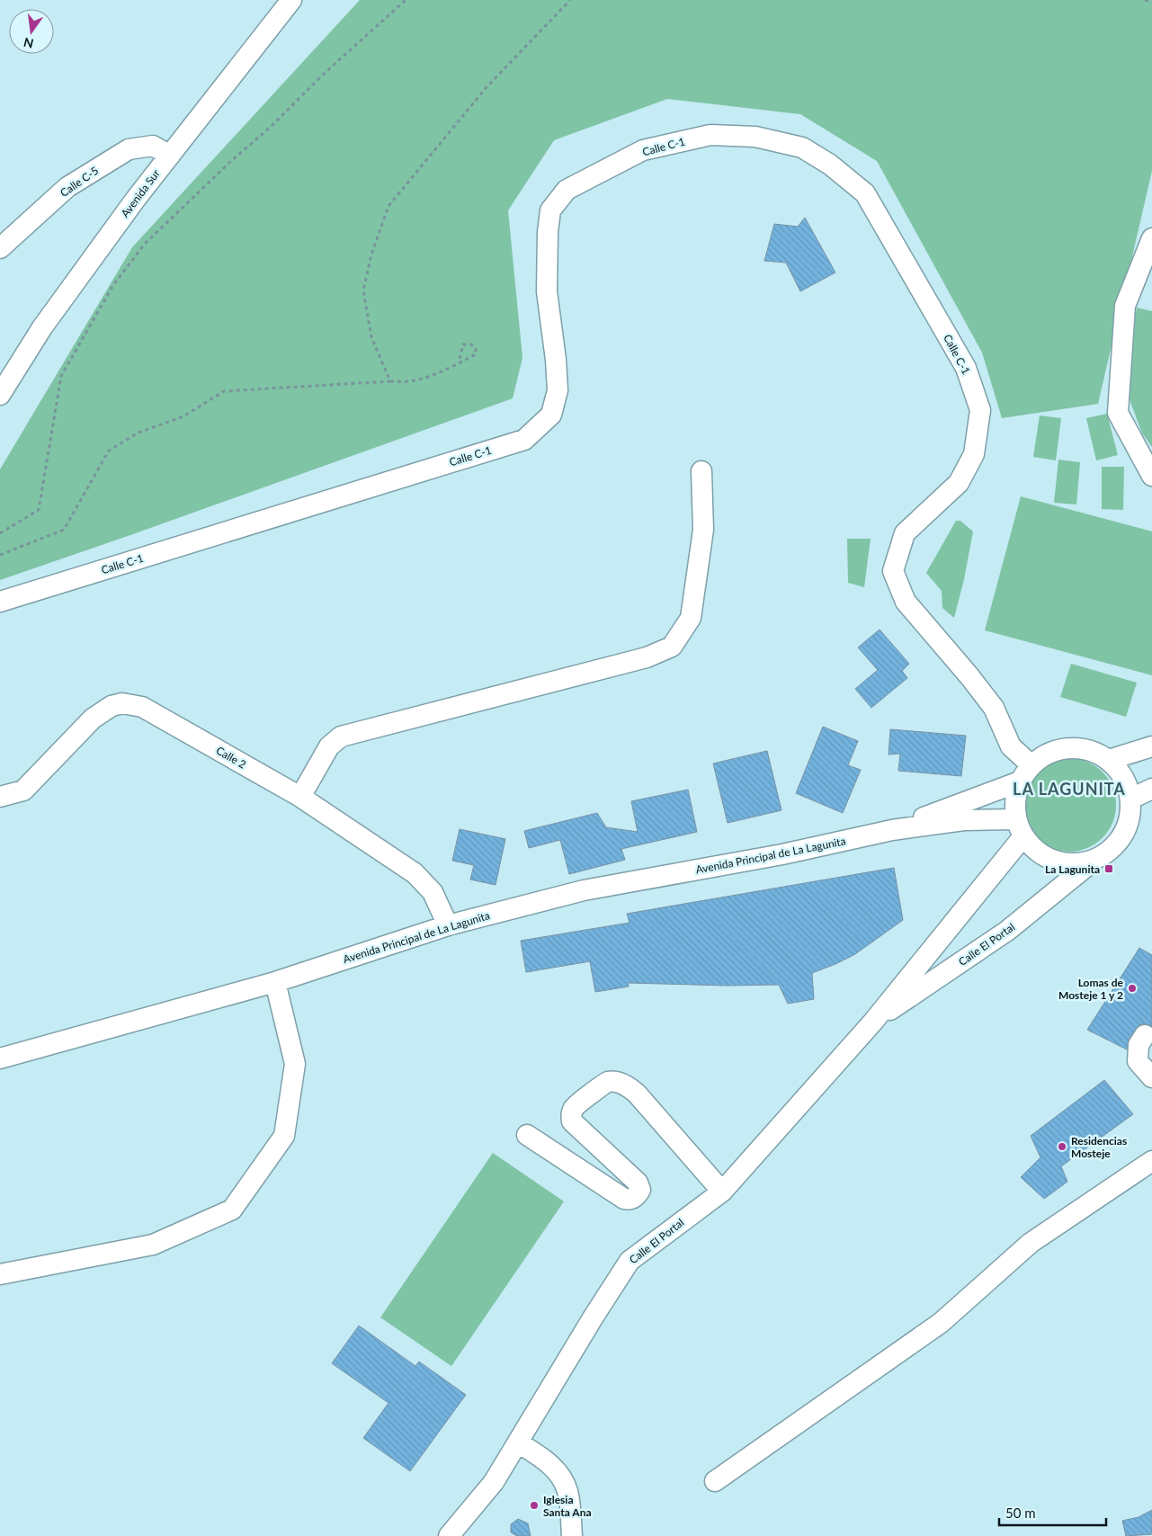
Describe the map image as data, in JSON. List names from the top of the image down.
{
  "streets": {
    "street": [
      "Calle C-1",
      "Calle C-5",
      "Avenida Sur",
      "Calle 2",
      "Avenida Principal de La Lagunita",
      "Calle El Portal"
    ]
  },
  "crossings": [
    ["Calle C-1", "Avenida Principal de La Lagunita"],
    ["Calle C-1", "Calle El Portal"],
    ["Calle C-5", "Avenida Sur"],
    ["Calle 2", "Avenida Principal de La Lagunita"],
    ["Avenida Principal de La Lagunita", "Calle El Portal"]
  ],
  "districts": ["LA LAGUNITA"],
  "places": {
    "transit": ["La Lagunita"],
    "other": ["Lomas de Mosteje 1 y 2", "Residencias Mosteje", "Iglesia Santa Ana"]
  },
  "scale_bar": "50 m",
  "north": "bottom"
}
